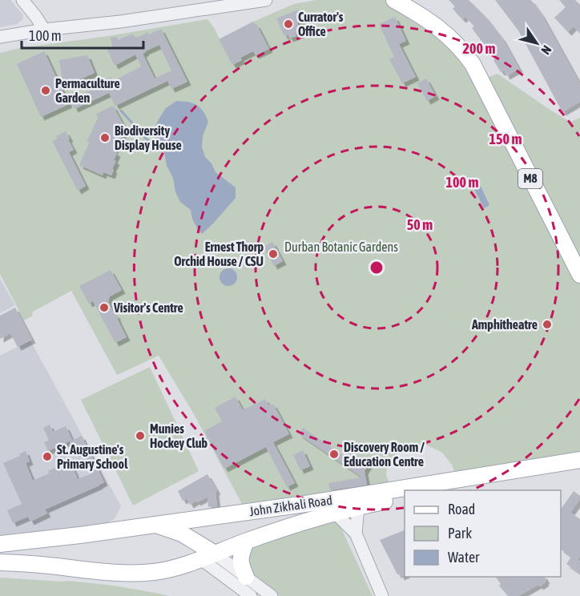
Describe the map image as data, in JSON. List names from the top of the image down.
{
  "streets": {
    "main road": ["M8", "John Zikhali Road"]
  },
  "parks": ["Durban Botanic Gardens"],
  "places": [
    "Currator's Office",
    "Permaculture Garden",
    "Biodiversity Display House",
    "Ernest Thorp Orchid House / CSU",
    "Visitor's Centre",
    "Amphitheatre",
    "Munies Hockey Club",
    "Discovery Room / Education Centre",
    "St. Augustine's Primary School"
  ],
  "legend": ["Road", "Park", "Water"],
  "scale_bar": "100 m",
  "north": "bottom right",
  "rings": [
    "200 m",
    "150 m",
    "100 m",
    "50 m"
  ]
}
